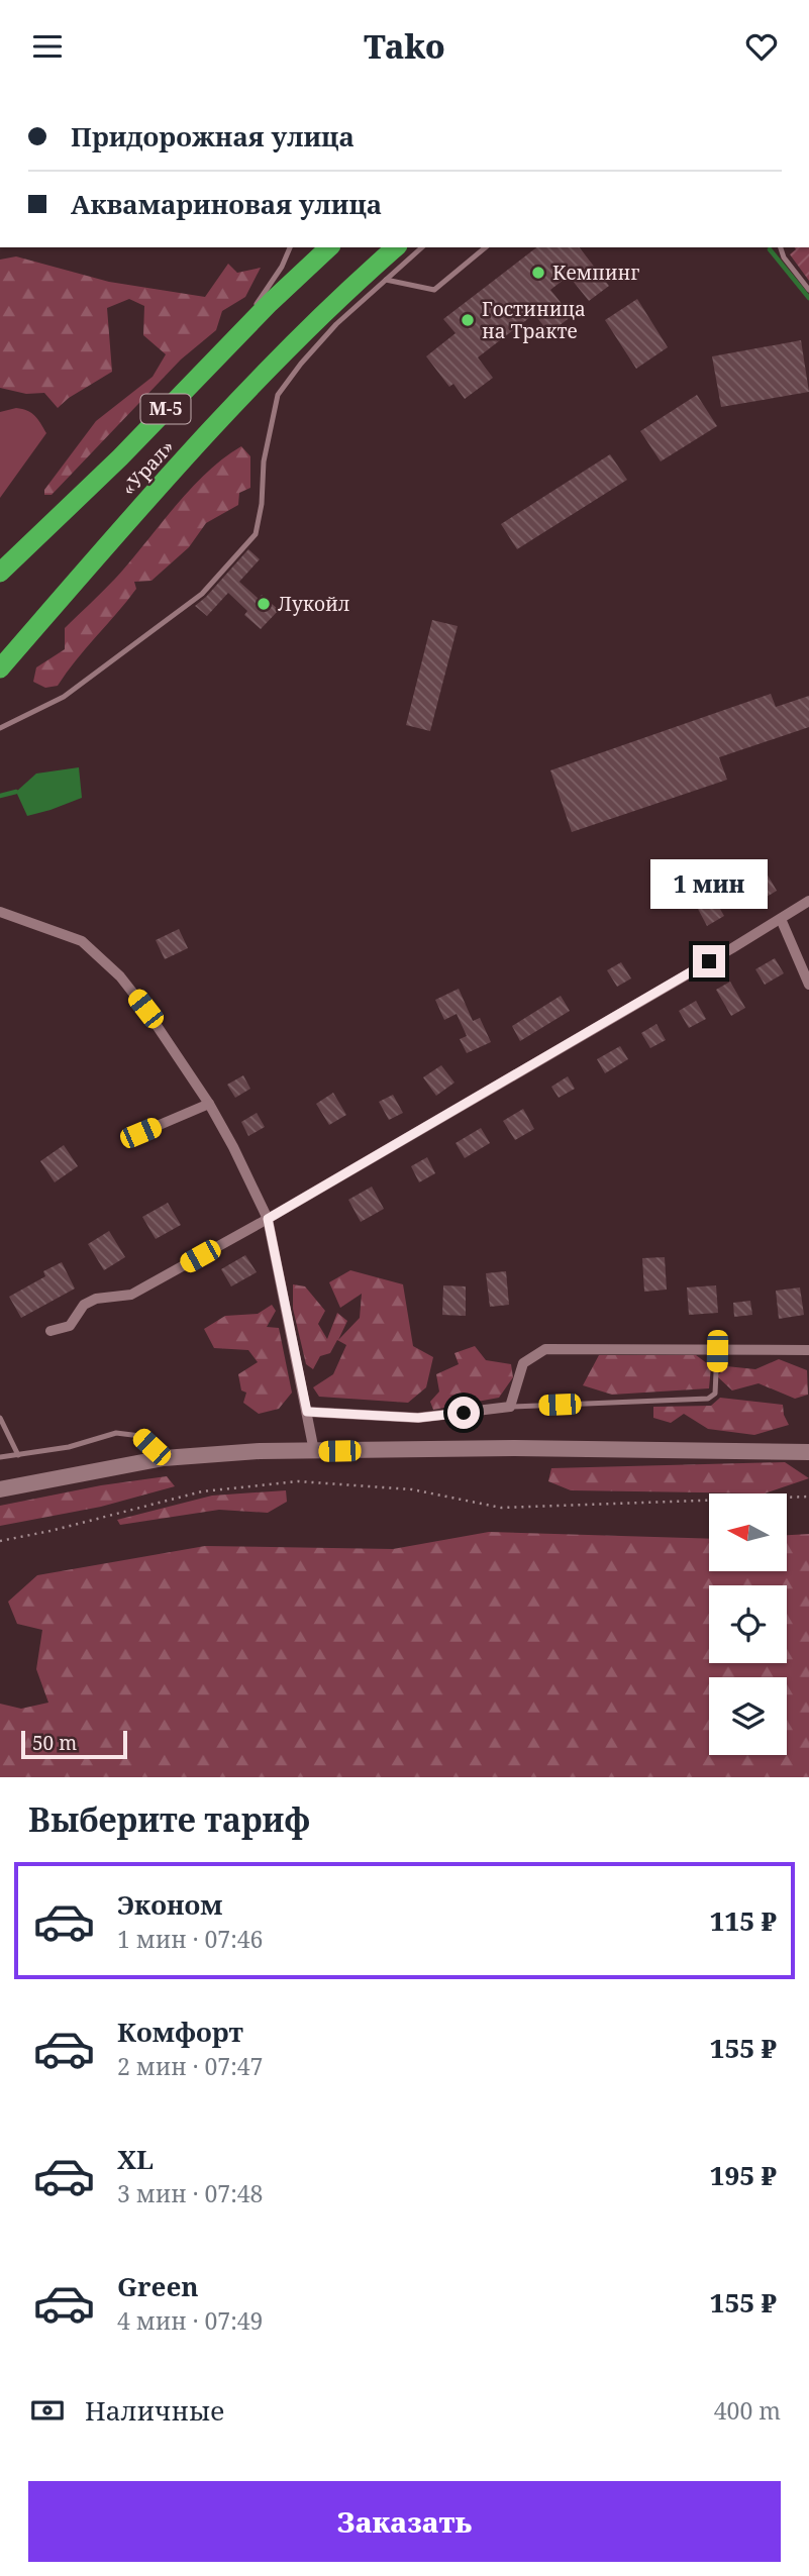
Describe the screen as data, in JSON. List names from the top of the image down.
{
  "streets": {
    "highway": ["М-5", "«Урал»"]
  },
  "places": ["Кемпинг", "Гостиница на Тракте", "Лукойл"],
  "scale_bar": "50 m",
  "north": "left",
  "page": {
    "header": "Tako",
    "banner": ["Придорожная улица", "Аквамариновая улица"],
    "bubble": "1 мин",
    "scale": "50 m",
    "heading": "Выберите тариф",
    "list": [
      {
        "name": "Эконом",
        "note": "1 мин · 07:46",
        "value": "115 ₽"
      },
      {
        "name": "Комфорт",
        "note": "2 мин · 07:47",
        "value": "155 ₽"
      },
      {
        "name": "XL",
        "note": "3 мин · 07:48",
        "value": "195 ₽"
      },
      {
        "name": "Green",
        "note": "4 мин · 07:49",
        "value": "155 ₽"
      }
    ],
    "pay": ["Наличные", "400 m"],
    "buttons": "Заказать"
  }
}
